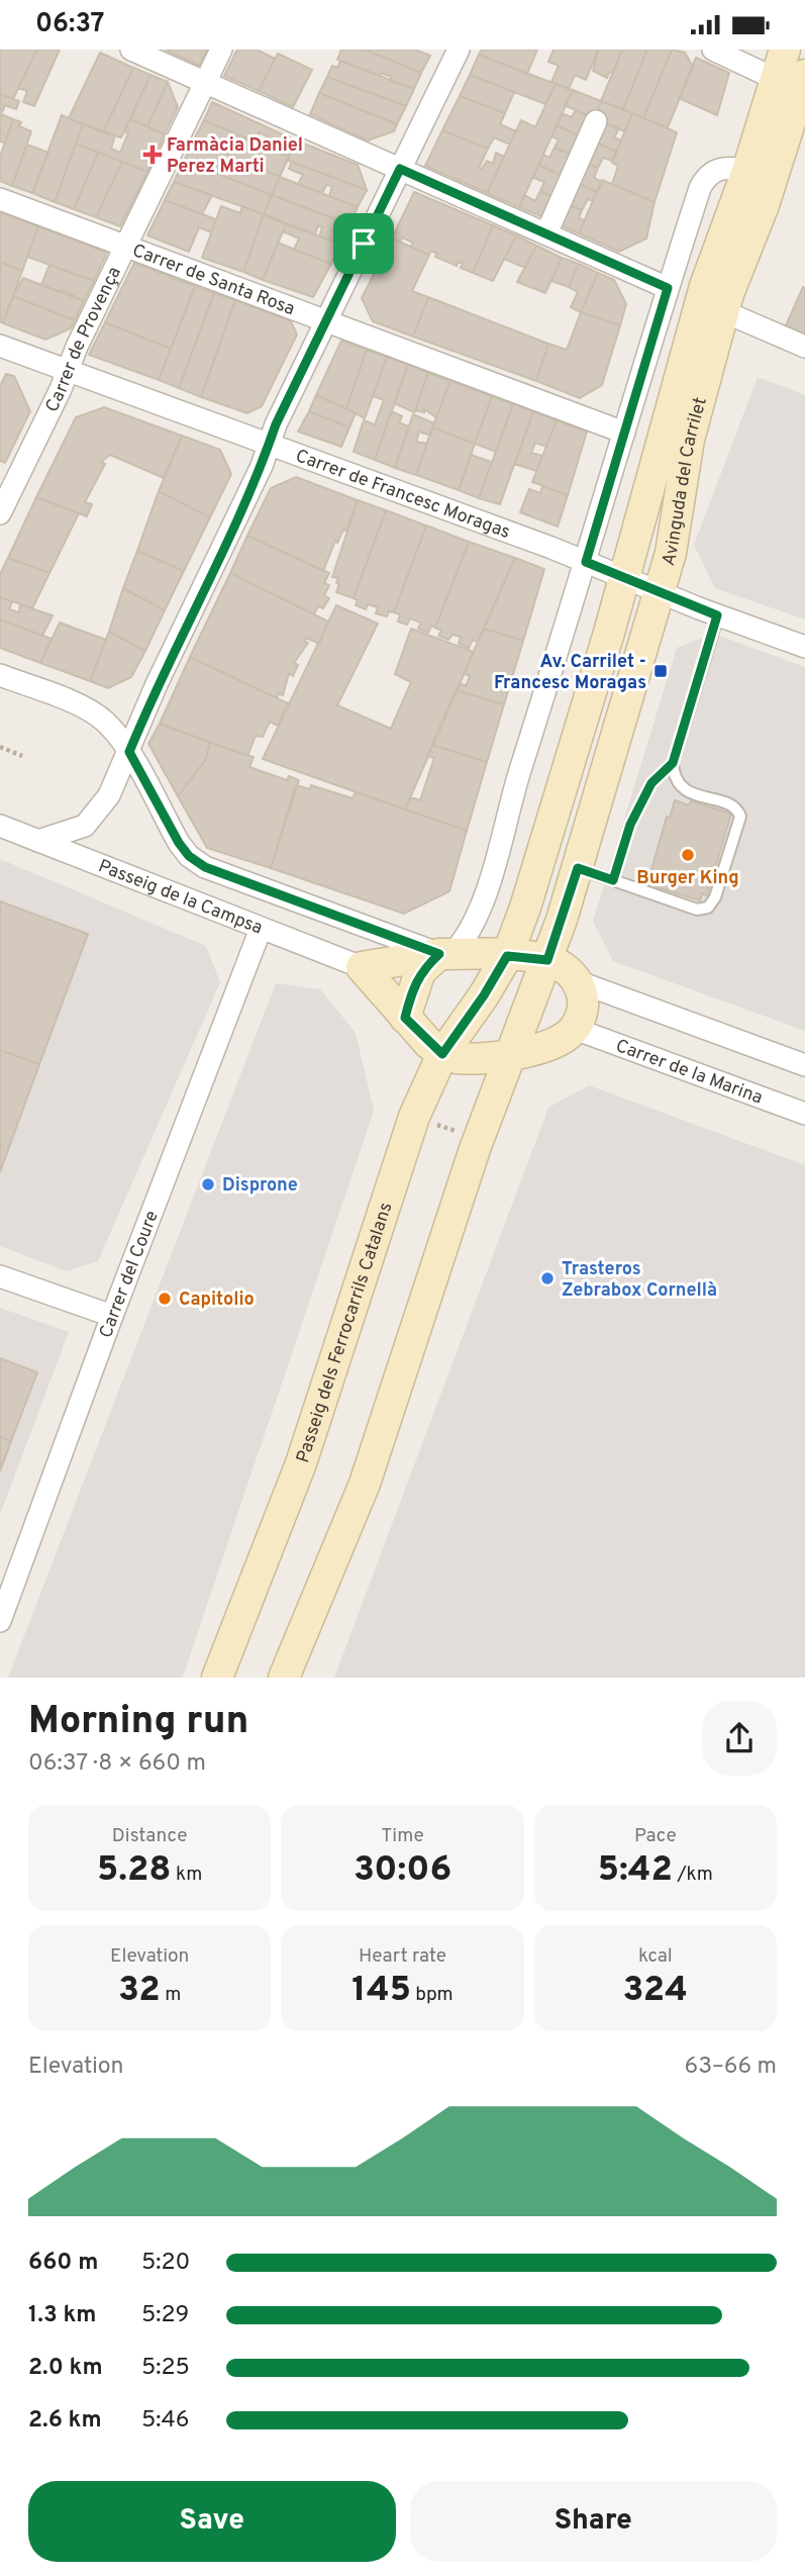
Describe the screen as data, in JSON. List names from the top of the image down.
{
  "streets": {
    "main road": ["Avinguda del Carrilet", "Passeig dels Ferrocarrils Catalans"],
    "street": [
      "Carrer de Santa Rosa",
      "Carrer de Provença",
      "Carrer de Francesc Moragas",
      "Passeig de la Campsa",
      "Carrer de la Marina",
      "Carrer del Coure"
    ]
  },
  "crossings": [
    ["Carrer de Santa Rosa", "Carrer de Provença"],
    ["Carrer de Provença", "Carrer de Francesc Moragas"],
    ["Avinguda del Carrilet", "Carrer de Francesc Moragas"],
    ["Avinguda del Carrilet", "Passeig dels Ferrocarrils Catalans"],
    ["Passeig de la Campsa", "Carrer del Coure"]
  ],
  "places": {
    "health": ["Farmàcia Daniel Perez Marti"],
    "transit": ["Av. Carrilet - Francesc Moragas"],
    "other": [
      "Burger King",
      "Disprone",
      "Trasteros Zebrabox Cornellà",
      "Capitolio"
    ]
  },
  "page": {
    "status": "06:37",
    "heading": ["Morning run", "06:37 · 8 × 660 m"],
    "stats": [
      ["Distance", "5.28 km"],
      ["Time", "30:06"],
      ["Pace", "5:42 /km"],
      ["Elevation", "32 m"],
      ["Heart rate", "145 bpm"],
      ["kcal", "324"]
    ],
    "chart": ["Elevation", "63–66 m"],
    "list": [
      {
        "name": "660 m",
        "note": "5:20"
      },
      {
        "name": "1.3 km",
        "note": "5:29"
      },
      {
        "name": "2.0 km",
        "note": "5:25"
      },
      {
        "name": "2.6 km",
        "note": "5:46"
      }
    ],
    "buttons": ["Save", "Share"]
  }
}
